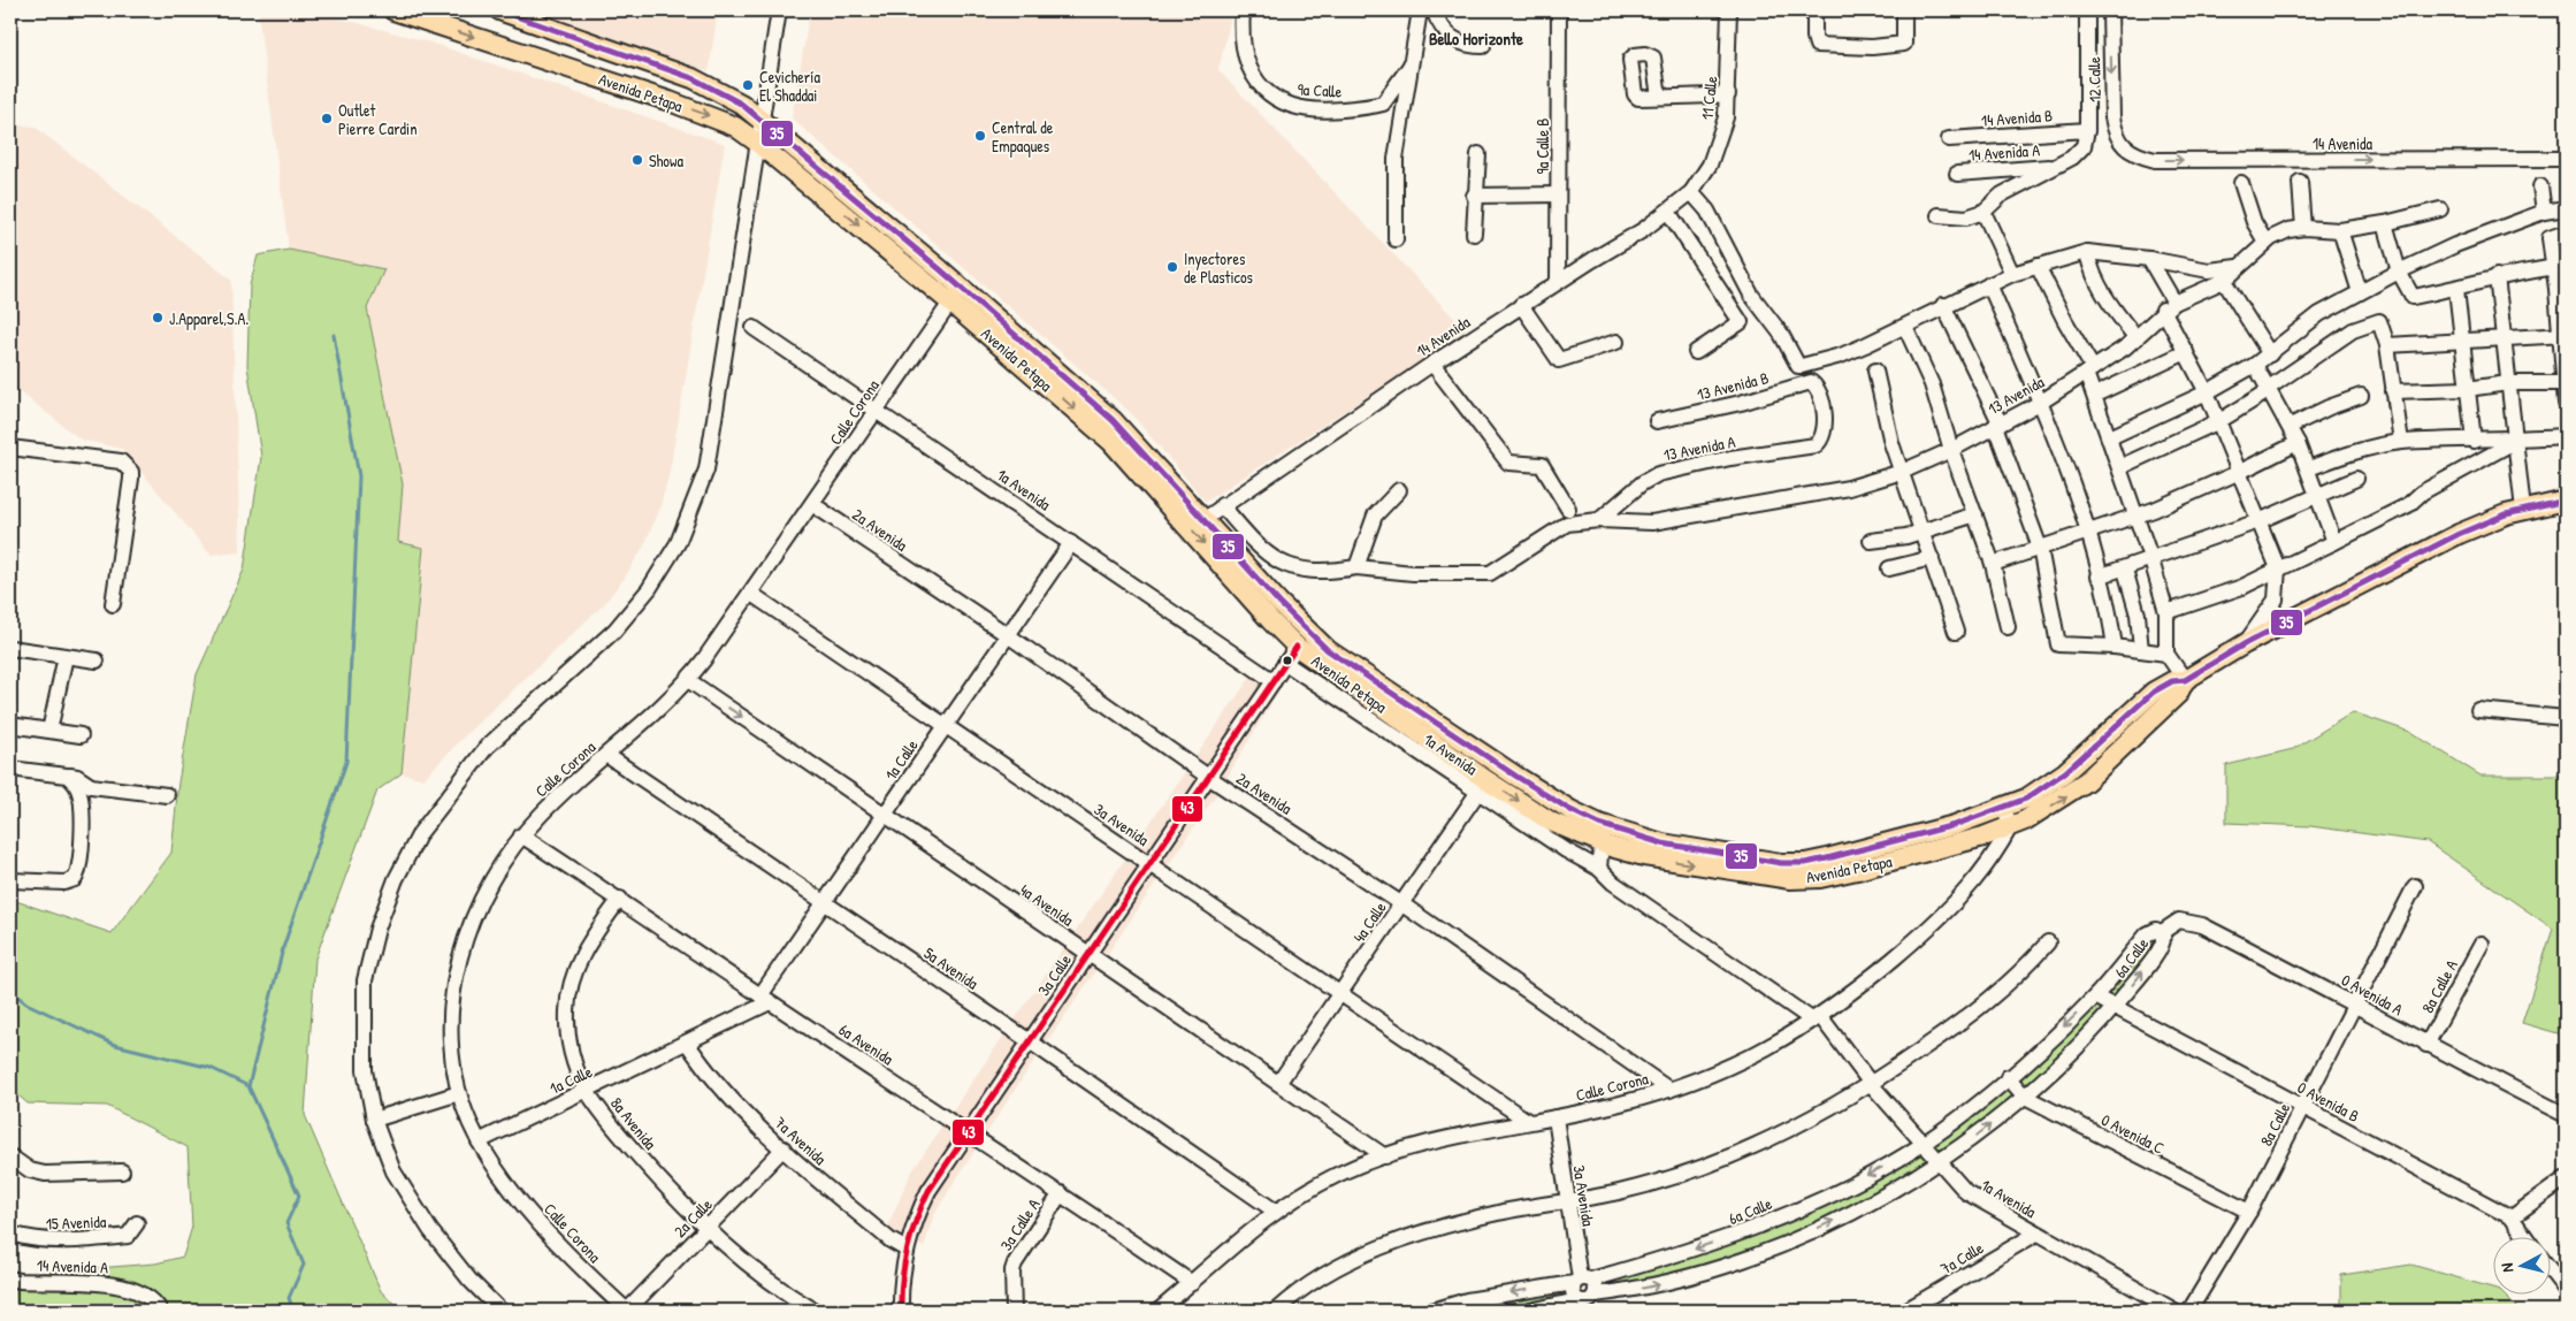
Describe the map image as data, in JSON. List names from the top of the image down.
{
  "streets": {
    "main road": ["Avenida Petapa"],
    "street": [
      "12 Calle",
      "9a Calle",
      "11 Calle",
      "14 Avenida B",
      "14 Avenida",
      "9a Calle B",
      "14 Avenida A",
      "13 Avenida B",
      "13 Avenida",
      "Calle Corona",
      "13 Avenida A",
      "1a Avenida",
      "2a Avenida",
      "1a Calle",
      "3a Avenida",
      "4a Avenida",
      "4a Calle",
      "6a Calle",
      "5a Avenida",
      "3a Calle",
      "8a Calle A",
      "0 Avenida A",
      "6a Avenida",
      "0 Avenida B",
      "8a Avenida",
      "8a Calle",
      "0 Avenida C",
      "7a Avenida",
      "2a Calle",
      "15 Avenida",
      "3a Calle A",
      "7a Calle"
    ]
  },
  "crossings": [
    ["12 Calle", "14 Avenida B"],
    ["12 Calle", "14 Avenida"],
    ["Avenida Petapa", "14 Avenida"],
    ["Avenida Petapa", "Calle Corona"],
    ["Avenida Petapa", "1a Avenida"],
    ["Avenida Petapa", "4a Calle"],
    ["Avenida Petapa", "3a Calle"],
    ["11 Calle", "14 Avenida"],
    ["14 Avenida", "9a Calle B"],
    ["13 Avenida B", "13 Avenida A"],
    ["13 Avenida", "13 Avenida A"],
    ["Calle Corona", "1a Avenida"],
    ["Calle Corona", "2a Avenida"],
    ["Calle Corona", "1a Calle"],
    ["Calle Corona", "3a Avenida"],
    ["Calle Corona", "4a Avenida"],
    ["Calle Corona", "5a Avenida"],
    ["Calle Corona", "6a Avenida"],
    ["Calle Corona", "2a Calle"],
    ["1a Avenida", "1a Calle"],
    ["1a Avenida", "4a Calle"],
    ["1a Avenida", "6a Calle"],
    ["1a Avenida", "3a Calle"],
    ["1a Avenida", "7a Calle"],
    ["2a Avenida", "1a Calle"],
    ["2a Avenida", "4a Calle"],
    ["2a Avenida", "3a Calle"],
    ["1a Calle", "3a Avenida"],
    ["1a Calle", "4a Avenida"],
    ["1a Calle", "5a Avenida"],
    ["1a Calle", "6a Avenida"],
    ["1a Calle", "8a Avenida"],
    ["1a Calle", "7a Avenida"],
    ["3a Avenida", "4a Calle"],
    ["3a Avenida", "6a Calle"],
    ["3a Avenida", "3a Calle"],
    ["4a Avenida", "4a Calle"],
    ["4a Avenida", "3a Calle"],
    ["6a Calle", "0 Avenida A"],
    ["6a Calle", "0 Avenida B"],
    ["6a Calle", "0 Avenida C"],
    ["5a Avenida", "3a Calle"],
    ["3a Calle", "6a Avenida"],
    ["3a Calle", "7a Avenida"],
    ["8a Calle A", "0 Avenida A"],
    ["0 Avenida A", "8a Calle"],
    ["6a Avenida", "8a Avenida"],
    ["6a Avenida", "3a Calle A"],
    ["0 Avenida B", "8a Calle"],
    ["8a Avenida", "2a Calle"],
    ["8a Calle", "0 Avenida C"],
    ["7a Avenida", "2a Calle"]
  ],
  "districts": ["Bello Horizonte"],
  "places": [
    "Cevichería El Shaddai",
    "Outlet Pierre Cardin",
    "Central de Empaques",
    "Showa",
    "Inyectores de Plasticos",
    "J.Apparel,S.A."
  ],
  "lines": ["transit line 35", "transit line 43"],
  "north": "left"
}
